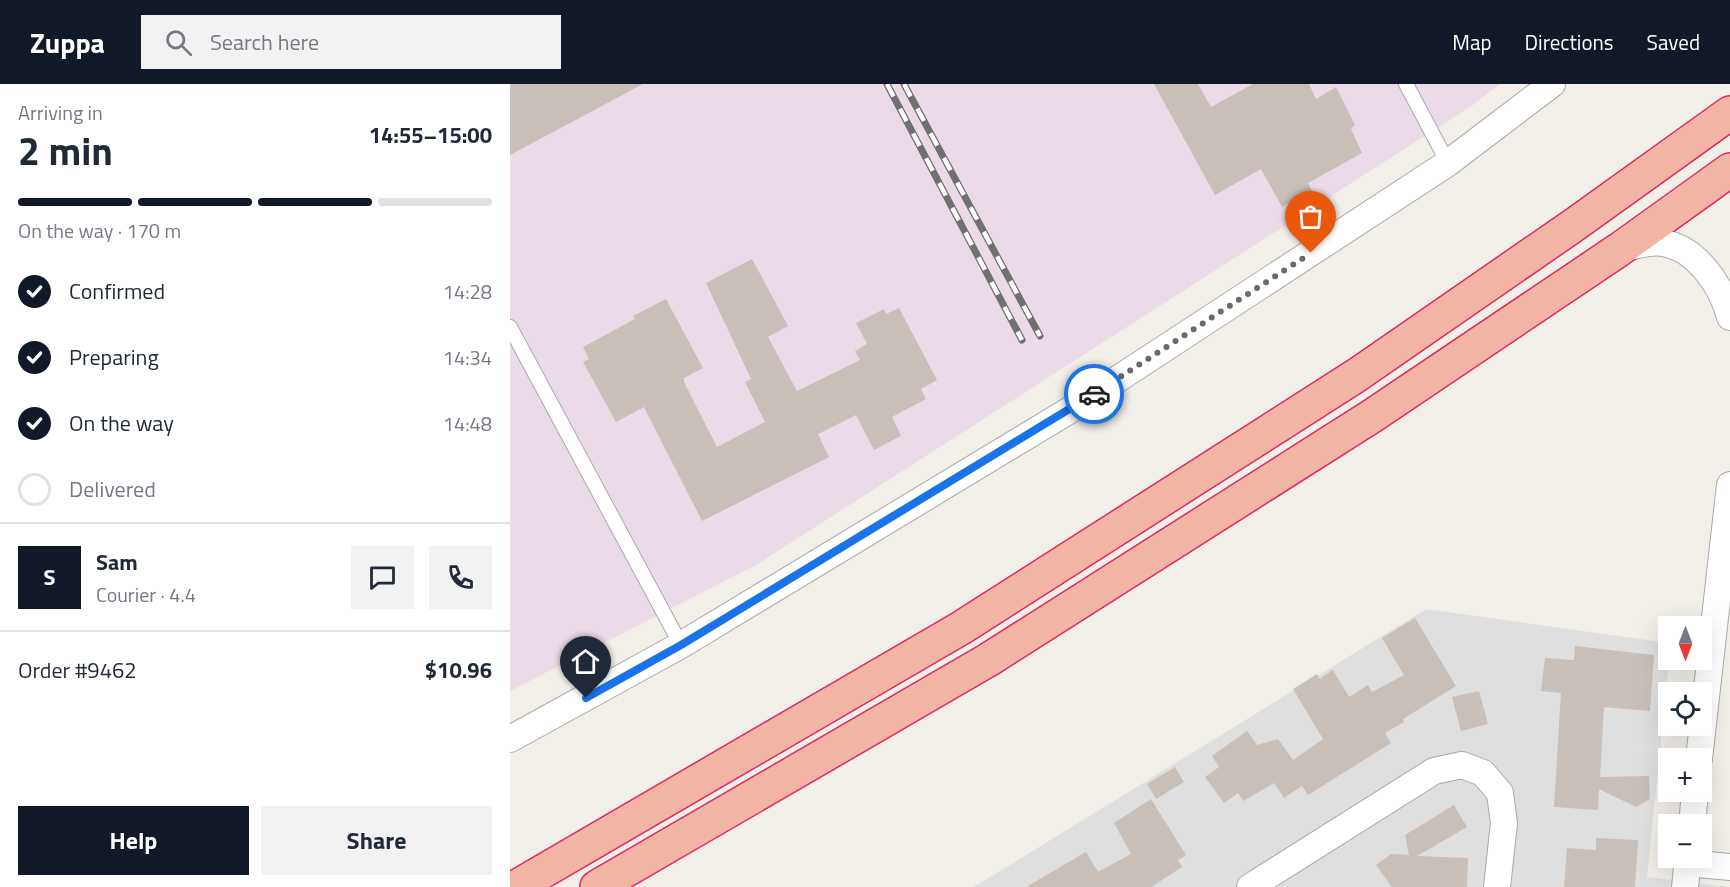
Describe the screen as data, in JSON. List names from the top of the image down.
{
  "north": "bottom",
  "page": {
    "header": "Zuppa",
    "search": "Search here",
    "nav": ["Map", "Directions", "Saved"],
    "heading": ["2 min", "Arriving in", "14:55–15:00"],
    "panel": [
      "Sam",
      "Courier · 4.4",
      "Order #9462",
      "$10.96"
    ],
    "bar": "On the way · 170 m",
    "list": [
      ["Confirmed", "14:28"],
      ["Preparing", "14:34"],
      ["On the way", "14:48"],
      "Delivered"
    ],
    "round": "S",
    "map_buttons": ["+", "−"],
    "buttons": ["Help", "Share"]
  }
}
